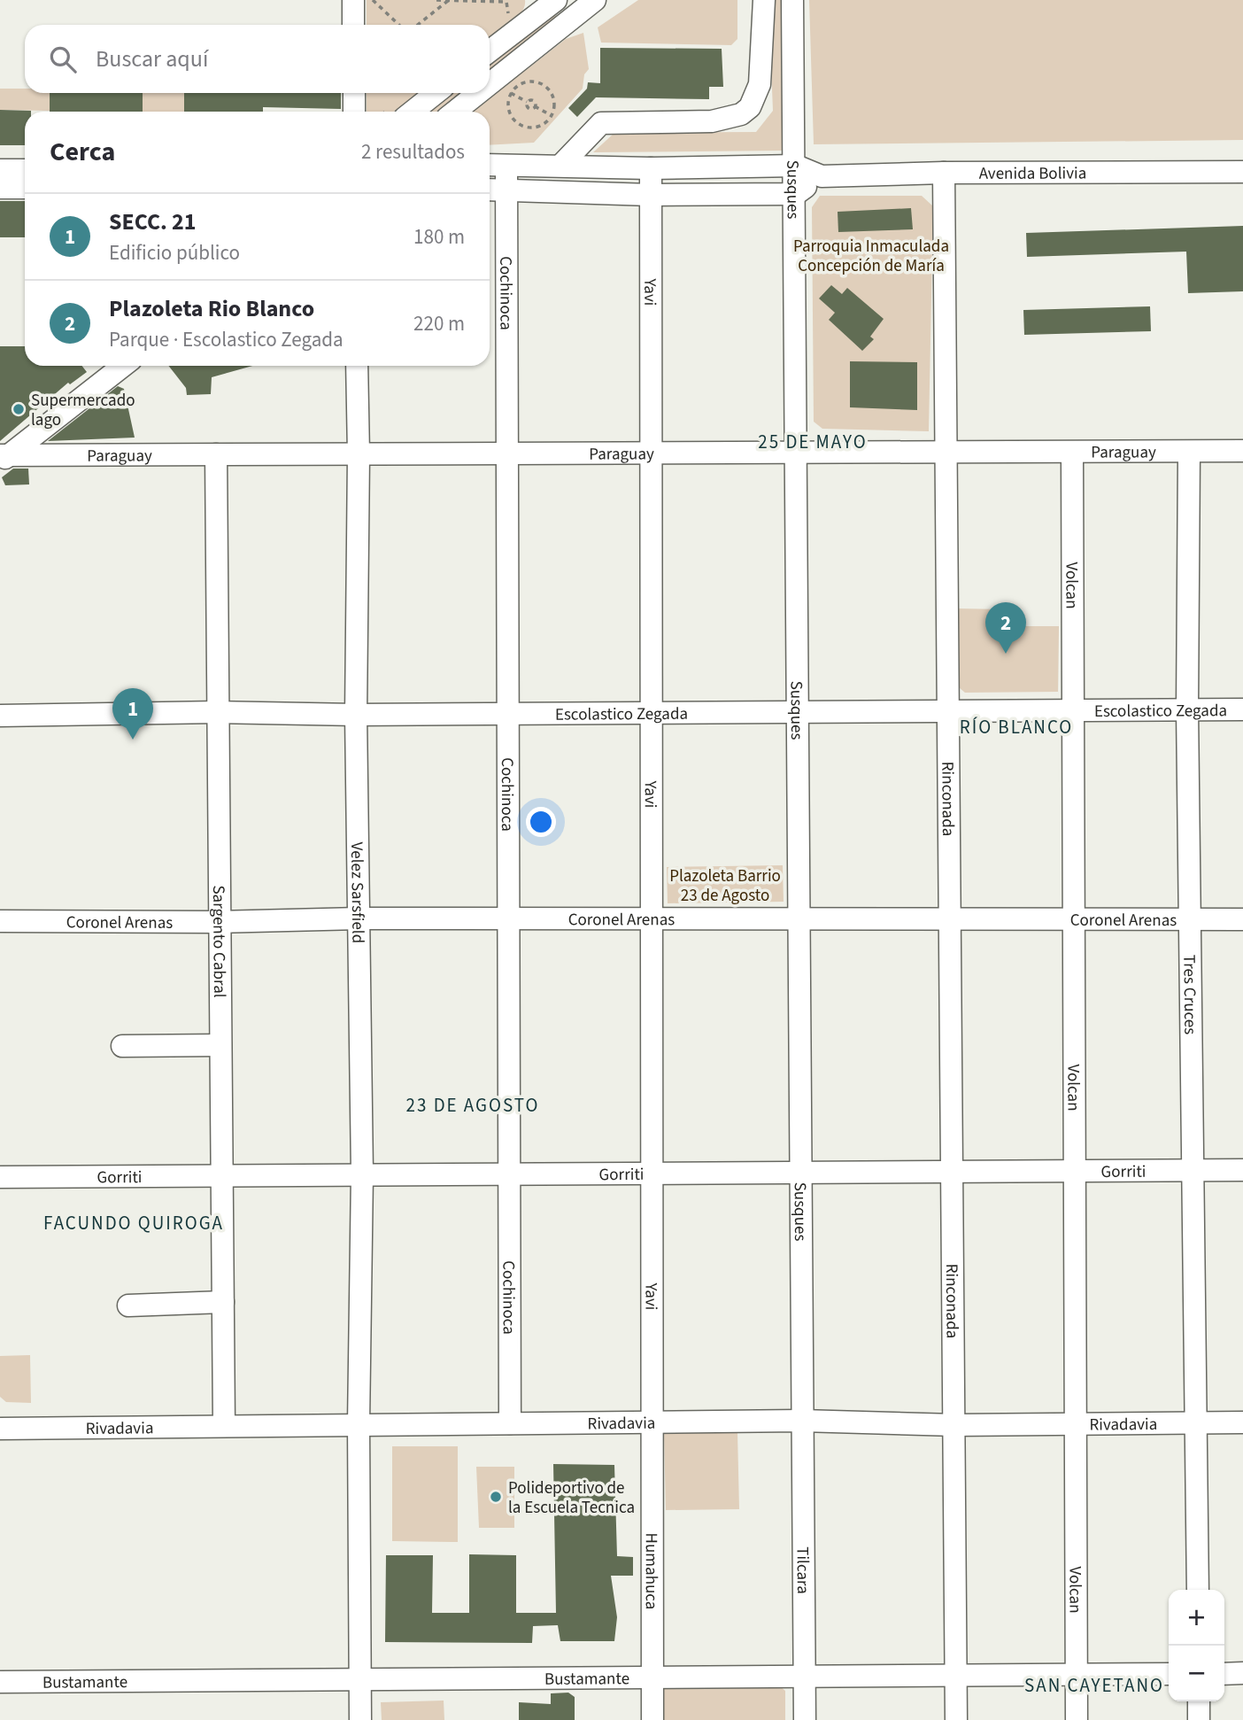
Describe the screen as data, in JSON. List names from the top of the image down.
{
  "streets": {
    "street": [
      "Avenida Bolivia",
      "Susques",
      "Cochinoca",
      "Yavi",
      "Paraguay",
      "Volcan",
      "Escolastico Zegada",
      "Rinconada",
      "Velez Sarsfield",
      "Coronel Arenas",
      "Sargento Cabral",
      "Tres Cruces",
      "Gorriti",
      "Rivadavia",
      "Tilcara",
      "Humahuca",
      "Bustamante"
    ]
  },
  "crossings": [
    ["Avenida Bolivia", "Susques"],
    ["Avenida Bolivia", "Cochinoca"],
    ["Avenida Bolivia", "Yavi"],
    ["Avenida Bolivia", "Rinconada"],
    ["Susques", "Paraguay"],
    ["Susques", "Escolastico Zegada"],
    ["Susques", "Coronel Arenas"],
    ["Susques", "Gorriti"],
    ["Susques", "Rivadavia"],
    ["Susques", "Tilcara"],
    ["Cochinoca", "Paraguay"],
    ["Cochinoca", "Escolastico Zegada"],
    ["Cochinoca", "Coronel Arenas"],
    ["Cochinoca", "Gorriti"],
    ["Cochinoca", "Rivadavia"],
    ["Yavi", "Paraguay"],
    ["Yavi", "Escolastico Zegada"],
    ["Yavi", "Coronel Arenas"],
    ["Yavi", "Gorriti"],
    ["Yavi", "Rivadavia"],
    ["Yavi", "Humahuca"],
    ["Paraguay", "Volcan"],
    ["Paraguay", "Rinconada"],
    ["Paraguay", "Velez Sarsfield"],
    ["Paraguay", "Sargento Cabral"],
    ["Paraguay", "Tres Cruces"],
    ["Volcan", "Escolastico Zegada"],
    ["Volcan", "Coronel Arenas"],
    ["Volcan", "Gorriti"],
    ["Volcan", "Rivadavia"],
    ["Volcan", "Bustamante"],
    ["Escolastico Zegada", "Rinconada"],
    ["Escolastico Zegada", "Velez Sarsfield"],
    ["Escolastico Zegada", "Sargento Cabral"],
    ["Escolastico Zegada", "Tres Cruces"],
    ["Rinconada", "Coronel Arenas"],
    ["Rinconada", "Gorriti"],
    ["Rinconada", "Rivadavia"],
    ["Rinconada", "Bustamante"],
    ["Velez Sarsfield", "Coronel Arenas"],
    ["Velez Sarsfield", "Gorriti"],
    ["Velez Sarsfield", "Rivadavia"],
    ["Velez Sarsfield", "Bustamante"],
    ["Coronel Arenas", "Sargento Cabral"],
    ["Coronel Arenas", "Tres Cruces"],
    ["Sargento Cabral", "Gorriti"],
    ["Sargento Cabral", "Rivadavia"],
    ["Tres Cruces", "Gorriti"],
    ["Tres Cruces", "Rivadavia"],
    ["Rivadavia", "Tilcara"],
    ["Rivadavia", "Humahuca"],
    ["Tilcara", "Bustamante"],
    ["Humahuca", "Bustamante"]
  ],
  "districts": [
    "25 DE MAYO",
    "RÍO BLANCO",
    "23 DE AGOSTO",
    "FACUNDO QUIROGA",
    "SAN CAYETANO"
  ],
  "parks": ["Parroquia Inmaculada Concepción de María", "Plazoleta Barrio 23 de Agosto"],
  "places": ["Supermercado lago", "Polideportivo de la Escuela Tecnica"],
  "page": {
    "search": "Buscar aquí",
    "heading": ["Cerca", "2 resultados"],
    "list": [
      {
        "mark": "1",
        "name": "SECC. 21",
        "note": "Edificio público",
        "value": "180 m"
      },
      {
        "mark": "2",
        "name": "Plazoleta Rio Blanco",
        "note": "Parque · Escolastico Zegada",
        "value": "220 m"
      }
    ],
    "pins": ["2", "1"],
    "map_buttons": ["+", "−"]
  }
}
